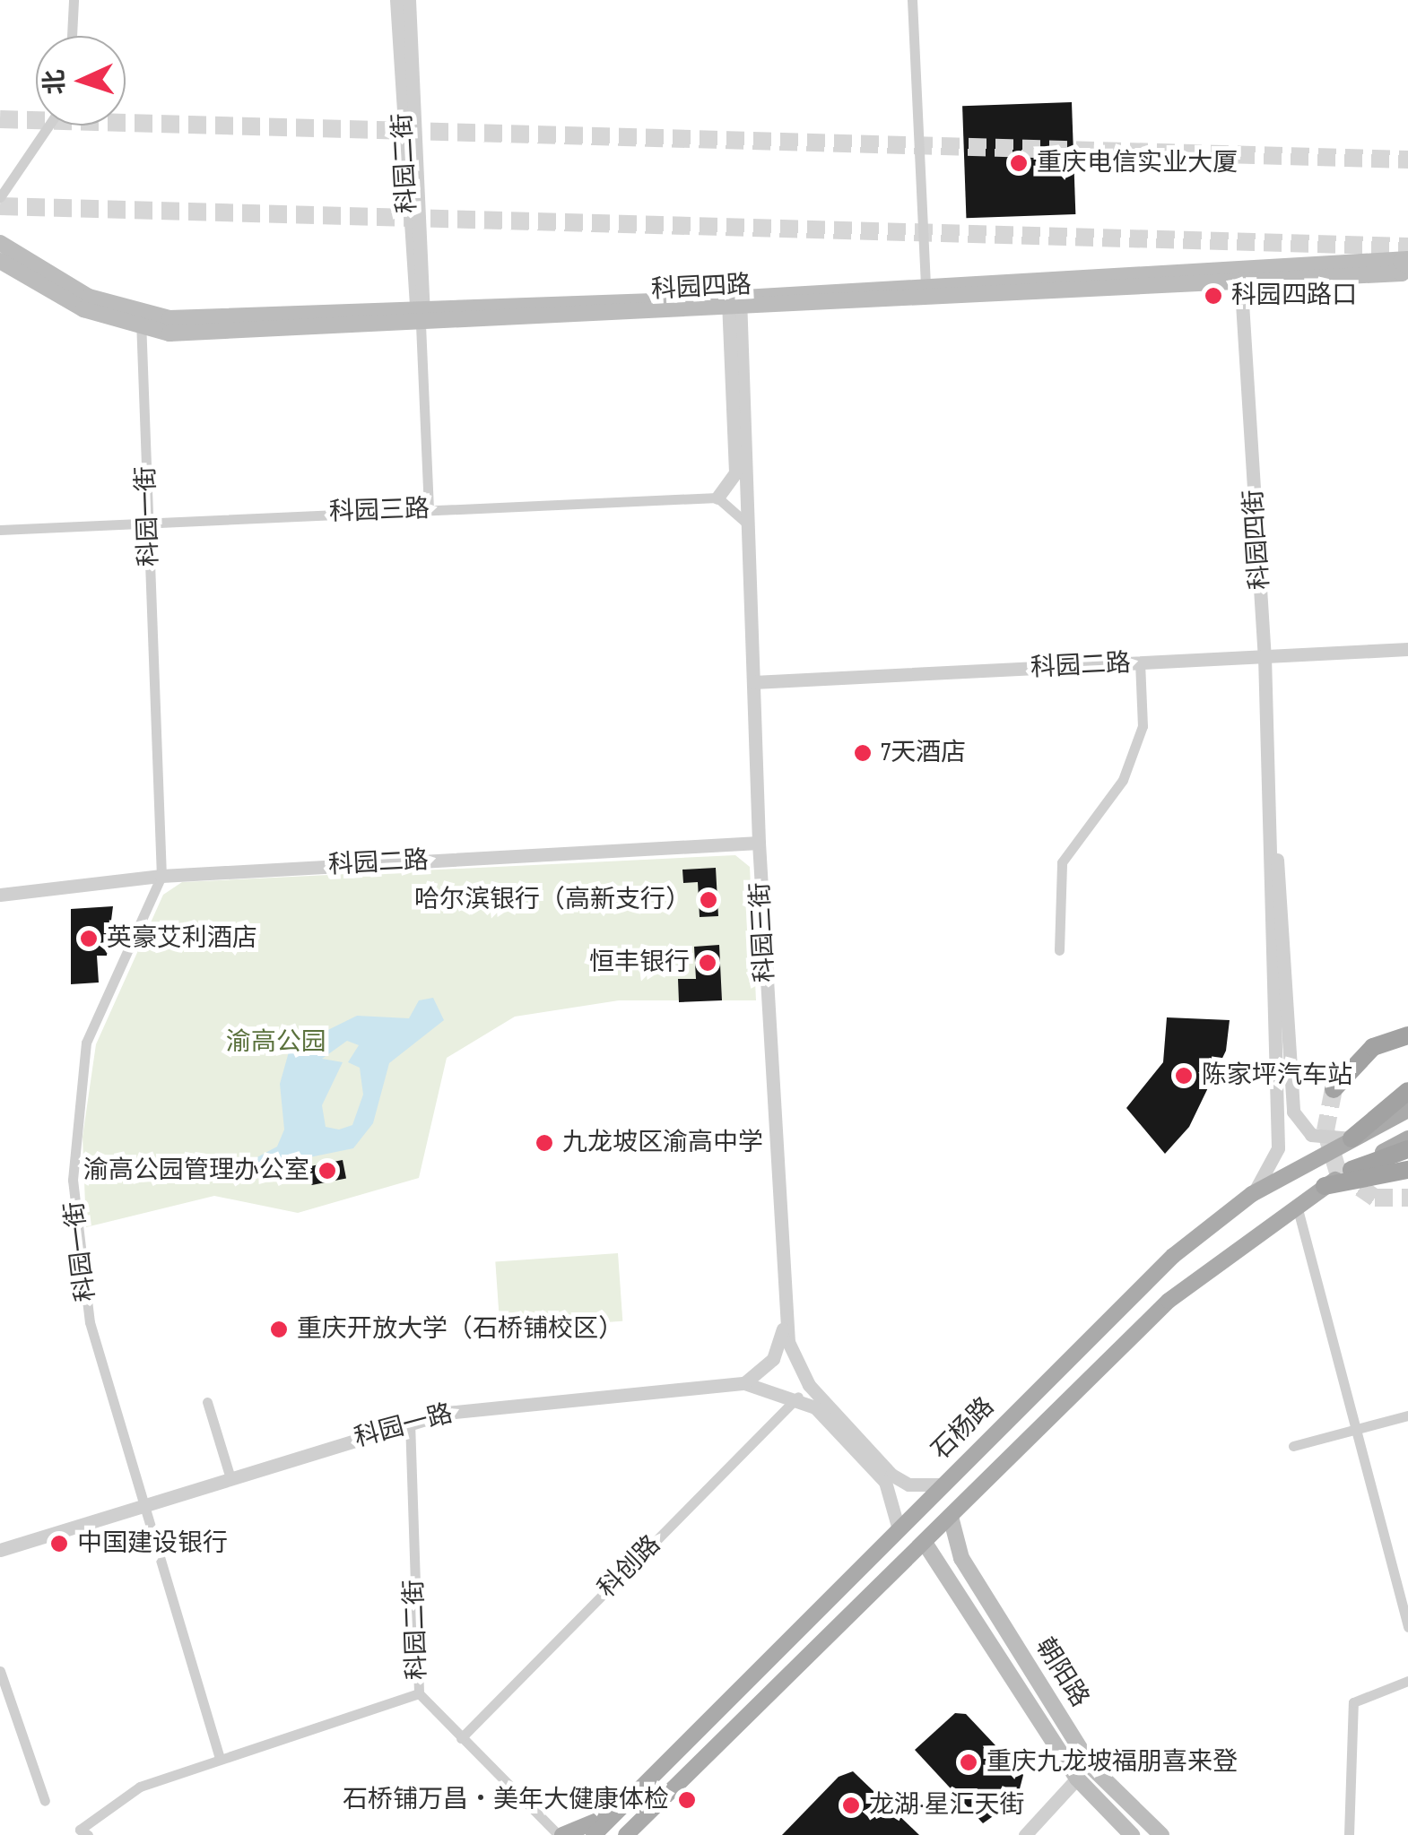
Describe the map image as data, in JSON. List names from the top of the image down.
{
  "streets": {
    "main road": ["科园四路", "石杨路", "朝阳路"],
    "street": [
      "科园二街",
      "科园三路",
      "科园一街",
      "科园四街",
      "科园二路",
      "科园三街",
      "科园一路",
      "科创路"
    ]
  },
  "crossings": [
    ["科园二街", "科园四路"],
    ["科园二街", "科园三路"],
    ["科园二街", "科园一路"],
    ["科园二街", "科创路"],
    ["科园四路", "科园一街"],
    ["科园四路", "科园四街"],
    ["科园四路", "科园三街"],
    ["科园三路", "科园一街"],
    ["科园一街", "科园二路"],
    ["科园一街", "科园一路"],
    ["科园四街", "科园二路"],
    ["科园四街", "石杨路"],
    ["科园二路", "科园三街"],
    ["科园三街", "石杨路"]
  ],
  "parks": ["渝高公园"],
  "places": [
    "重庆电信实业大厦",
    "科园四路口",
    "7天酒店",
    "哈尔滨银行（高新支行）",
    "英豪艾利酒店",
    "恒丰银行",
    "陈家坪汽车站",
    "九龙坡区渝高中学",
    "渝高公园管理办公室",
    "重庆开放大学（石桥铺校区）",
    "中国建设银行",
    "重庆九龙坡福朋喜来登",
    "石桥铺万昌‧美年大健康体检",
    "龙湖·星汇天街"
  ],
  "north": "left"
}
